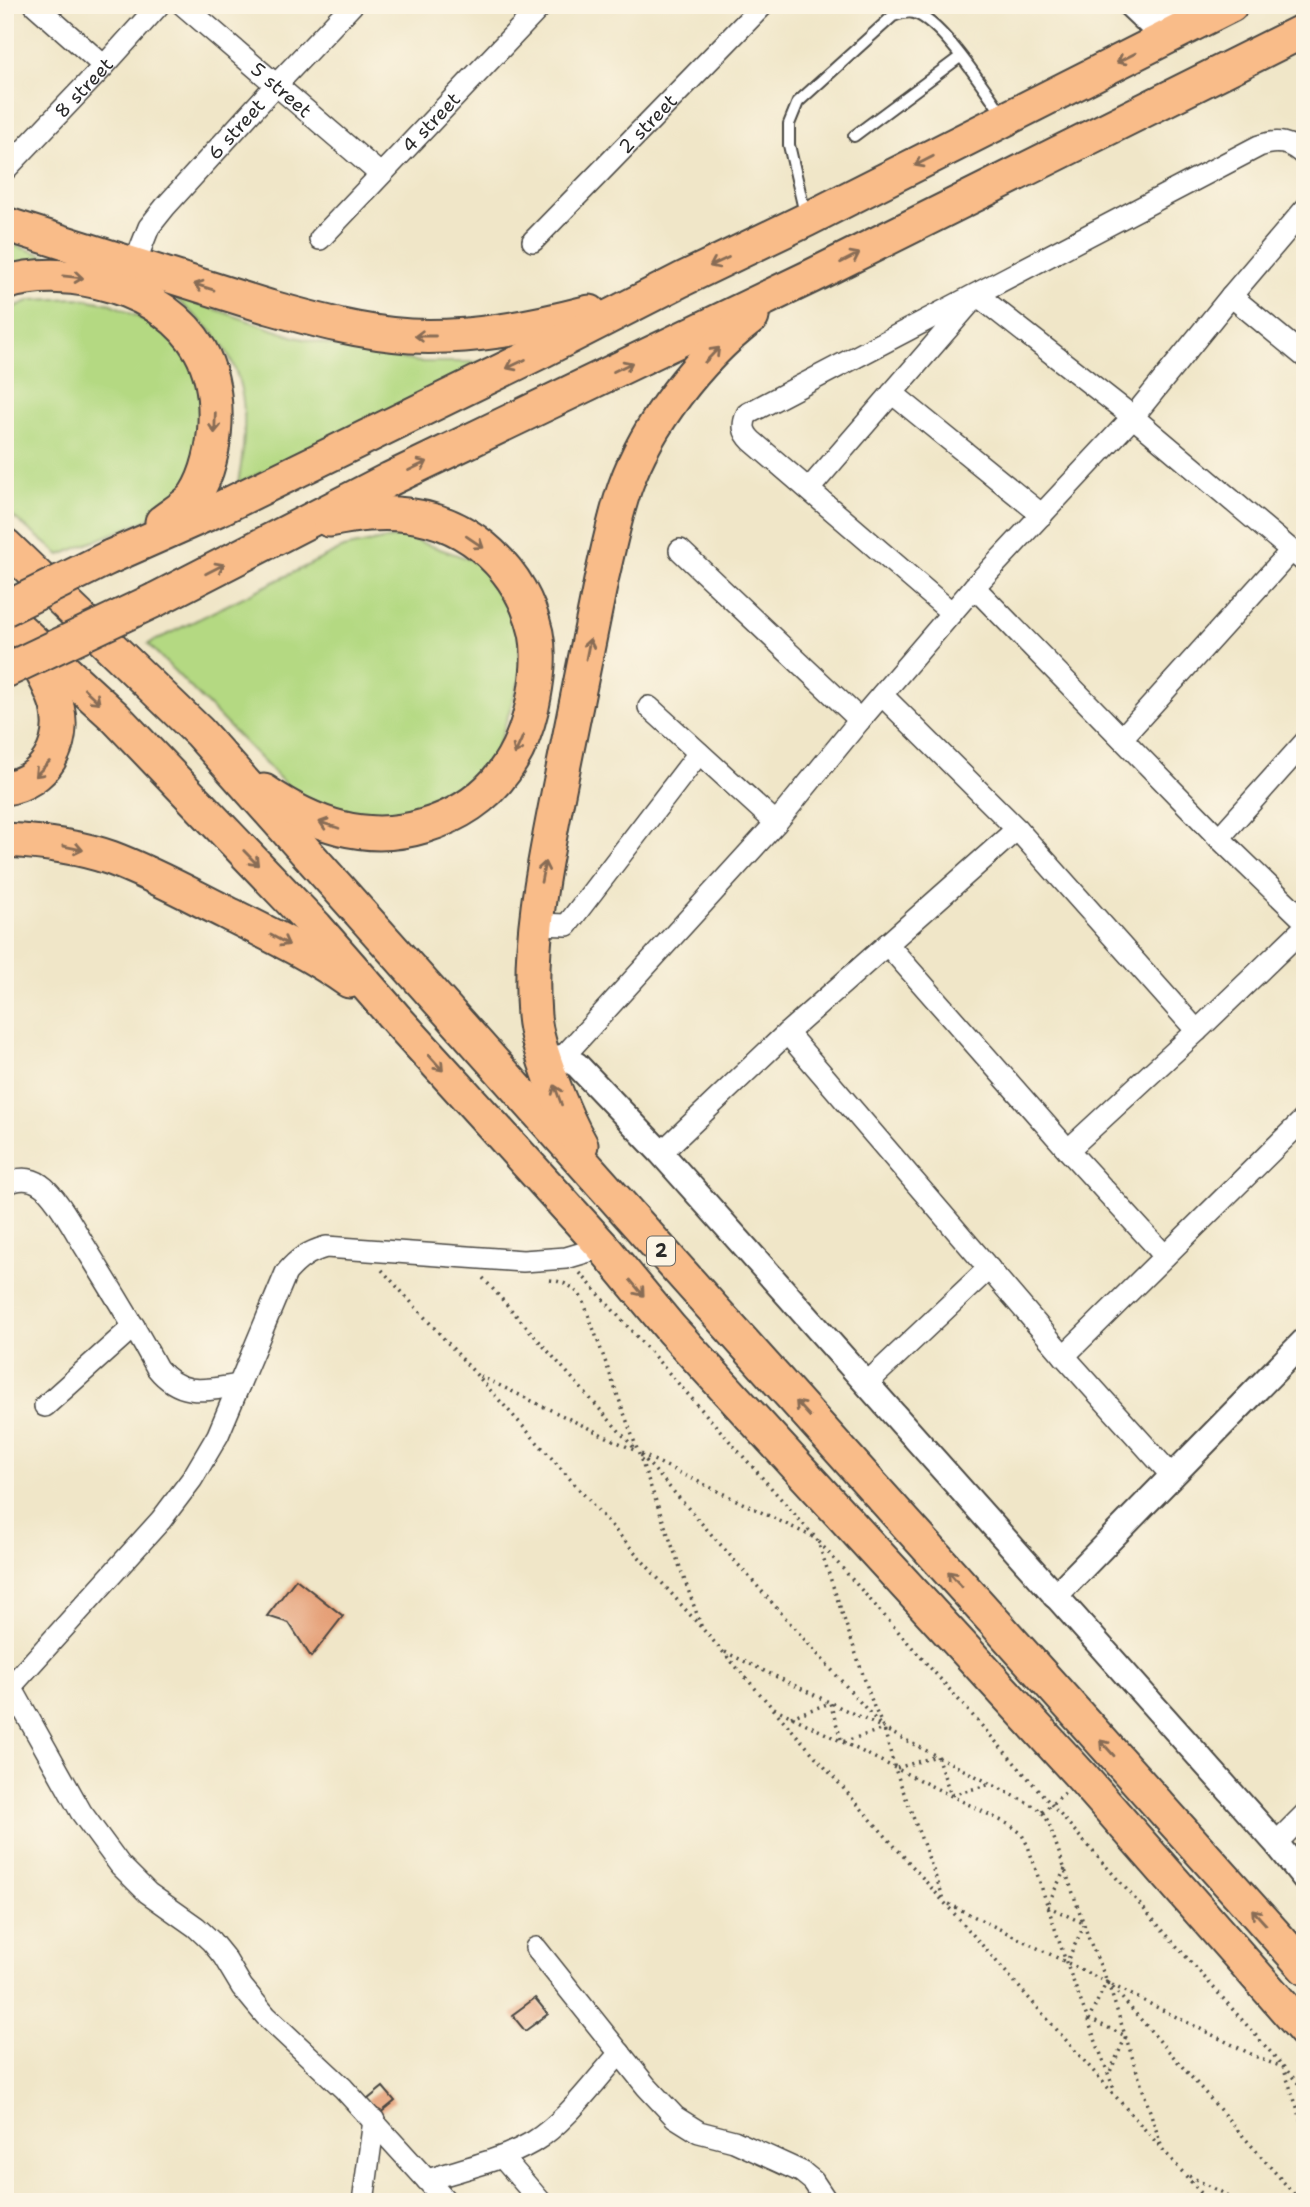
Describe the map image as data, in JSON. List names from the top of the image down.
{
  "streets": {
    "highway": ["2"],
    "street": [
      "8 street",
      "5 street",
      "4 street",
      "2 street",
      "6 street"
    ]
  },
  "crossings": [
    ["5 street", "4 street"],
    ["5 street", "6 street"]
  ]
}
